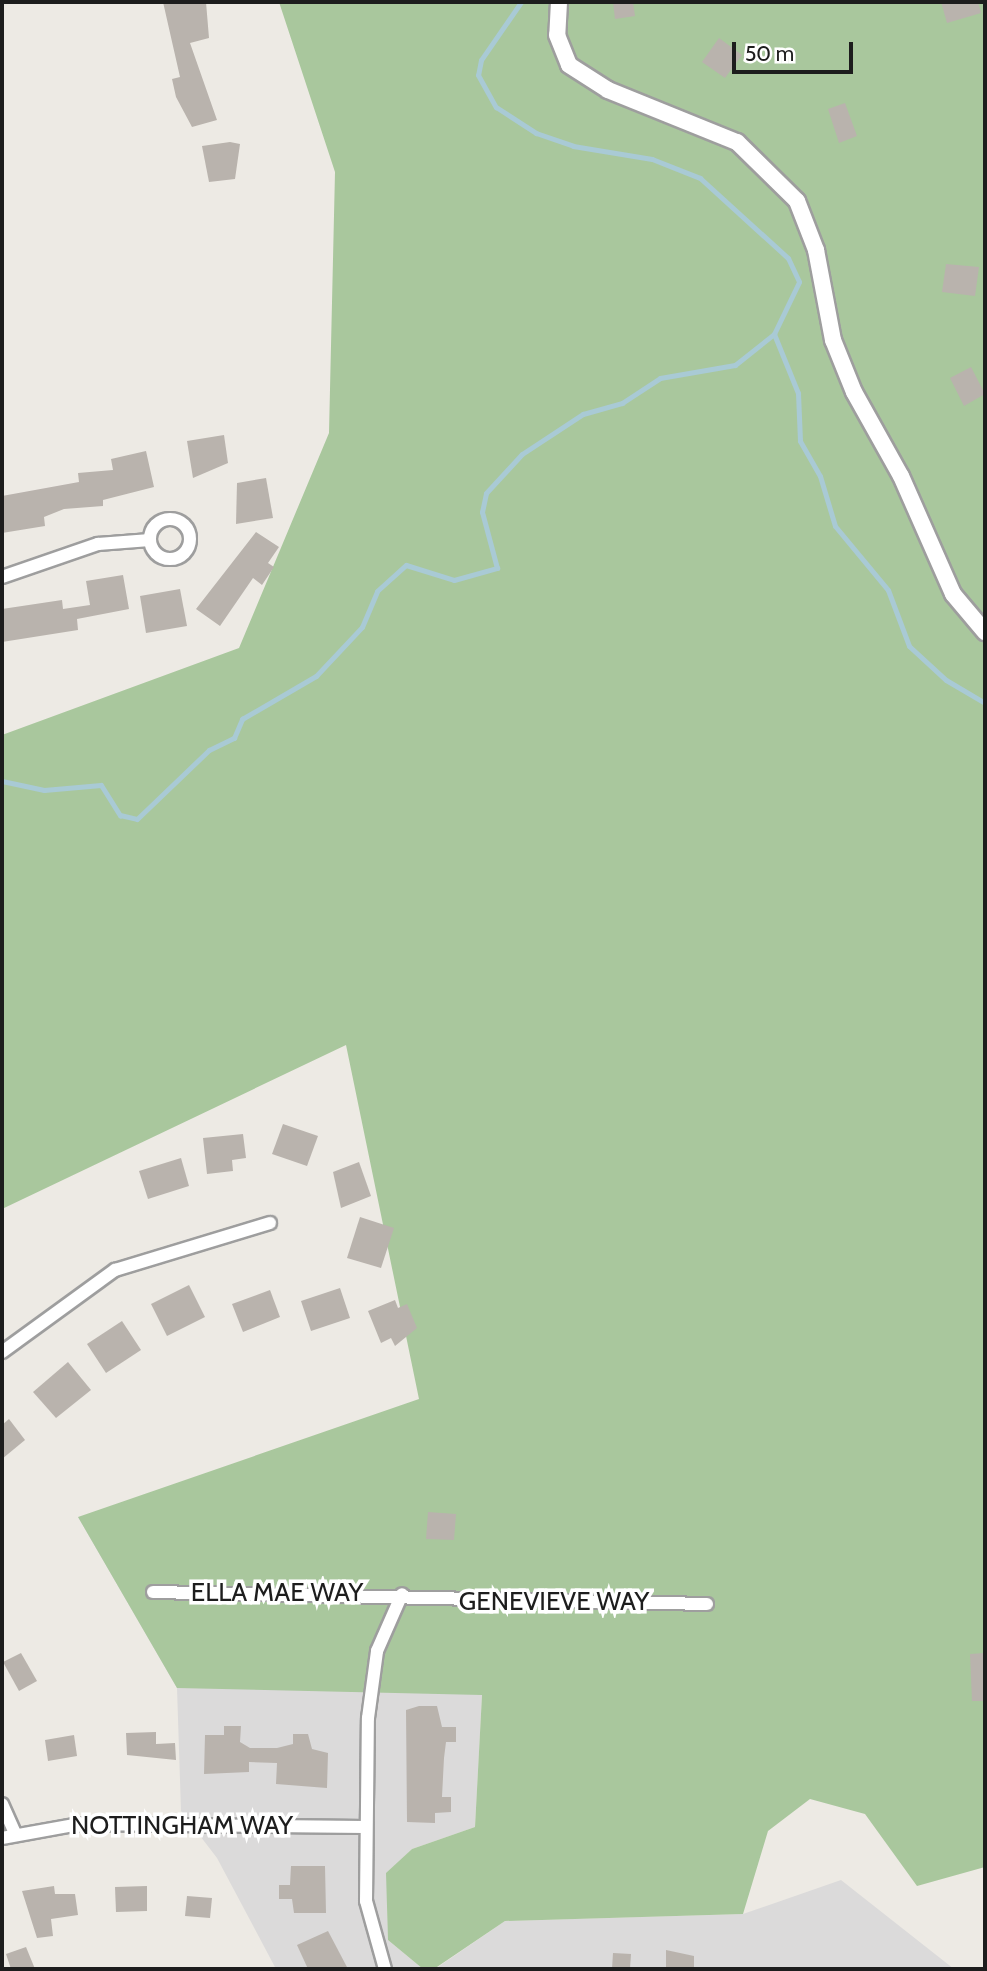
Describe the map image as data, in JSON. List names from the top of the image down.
{
  "streets": {
    "street": ["ELLA MAE WAY", "GENEVIEVE WAY", "NOTTINGHAM WAY"]
  },
  "crossings": [
    ["ELLA MAE WAY", "GENEVIEVE WAY"]
  ],
  "scale_bar": "50 m"
}
